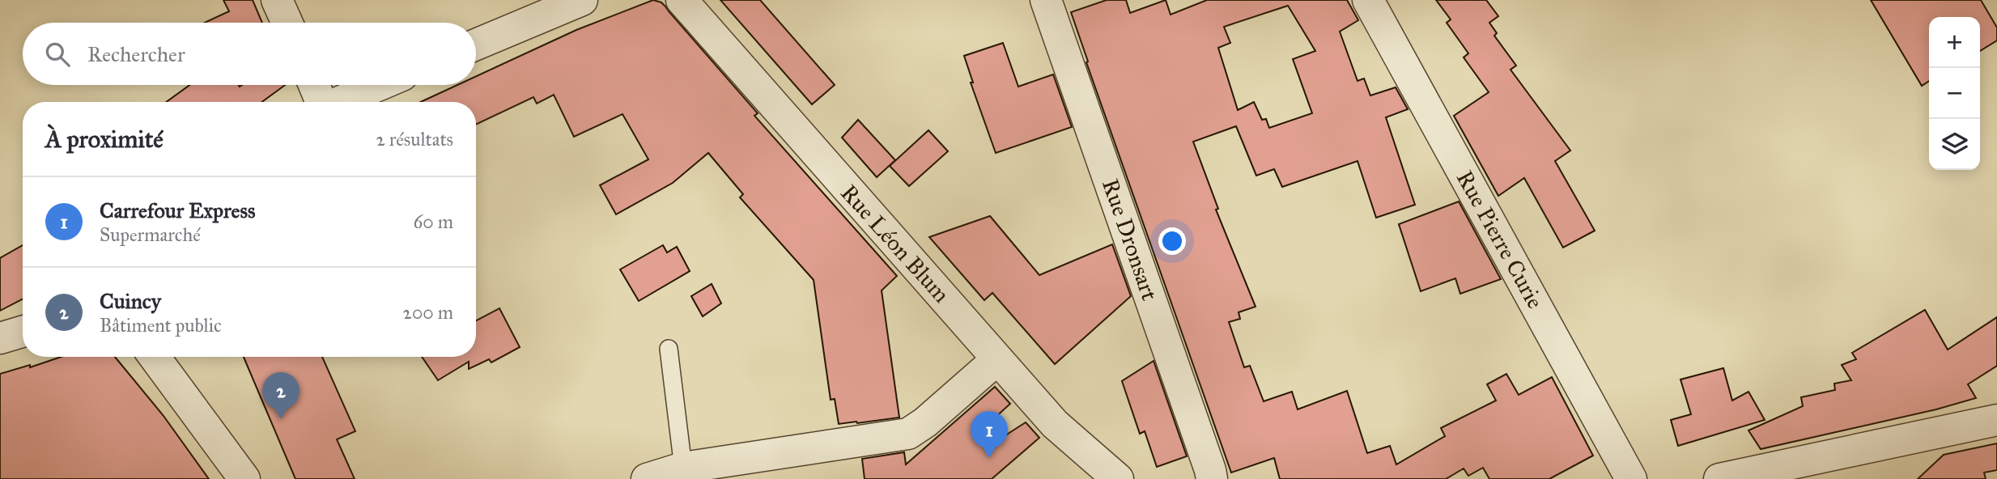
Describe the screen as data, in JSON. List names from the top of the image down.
{
  "streets": {
    "street": ["Rue Dronsart", "Rue Pierre Curie", "Rue Léon Blum"]
  },
  "page": {
    "map_buttons": ["+", "−"],
    "search": "Rechercher",
    "heading": ["À proximité", "2 résultats"],
    "list": [
      {
        "mark": "1",
        "name": "Carrefour Express",
        "note": "Supermarché",
        "value": "60 m"
      },
      {
        "mark": "2",
        "name": "Cuincy",
        "note": "Bâtiment public",
        "value": "200 m"
      }
    ],
    "pins": ["2", "1"]
  }
}
